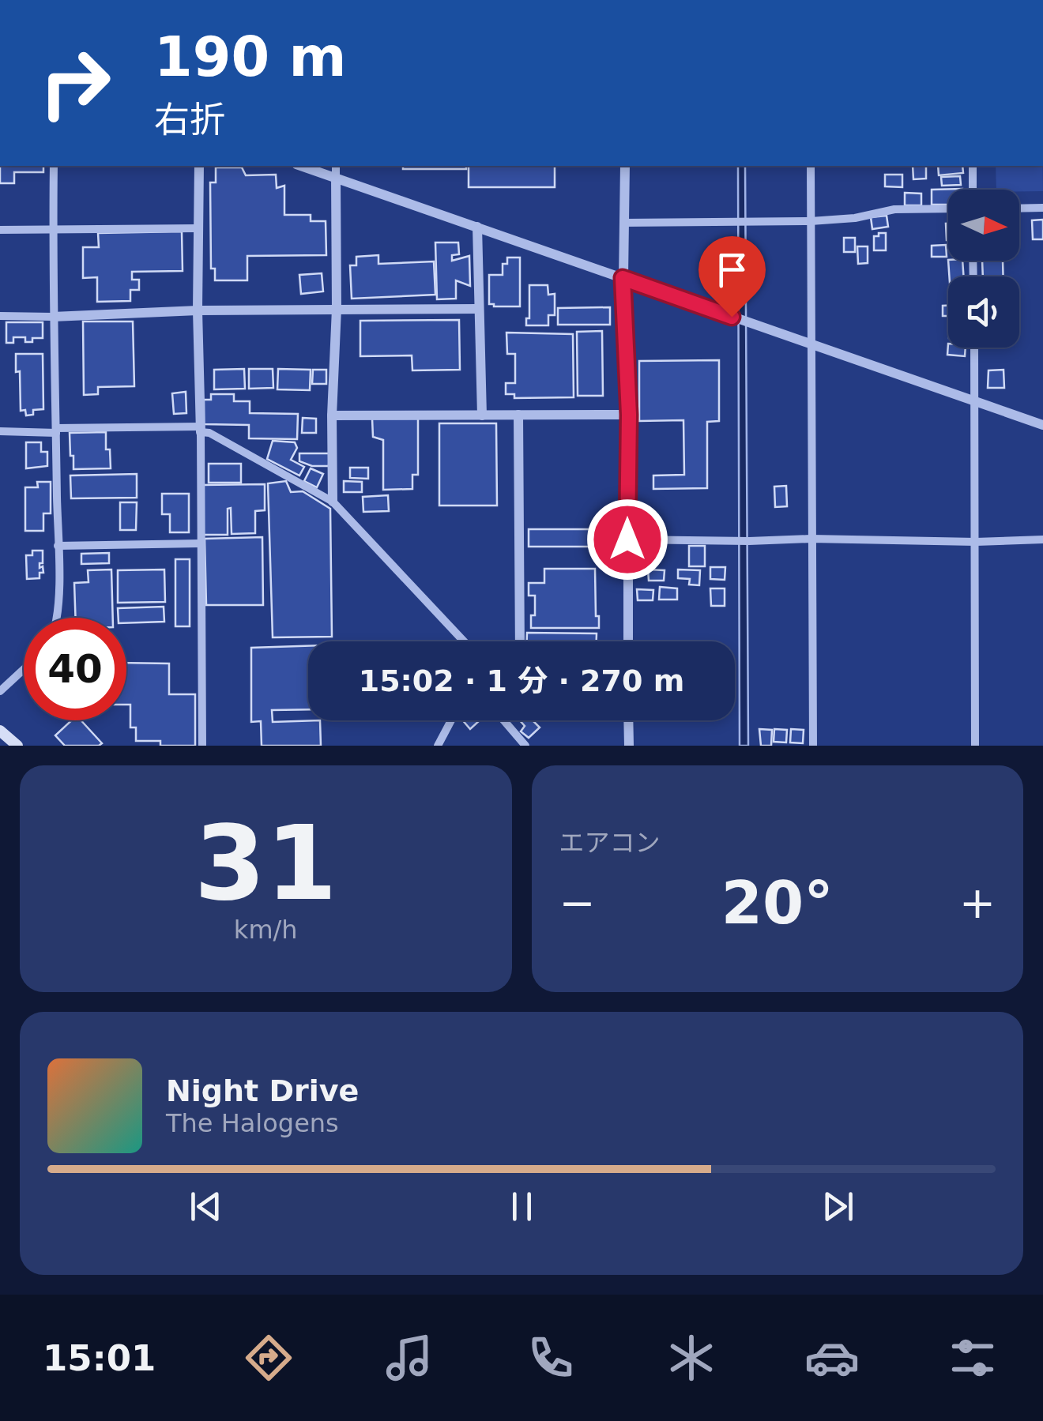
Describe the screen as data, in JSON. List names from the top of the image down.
{
  "north": "right",
  "page": {
    "turn": ["190 m", "右折"],
    "limit": "40",
    "trip": "15:02 · 1 分 · 270 m",
    "tile": [
      ["31", "km/h"],
      "エアコン"
    ],
    "heat": ["−", "20°", "+"],
    "song": ["Night Drive", "The Halogens"],
    "tabs": "15:01"
  }
}
